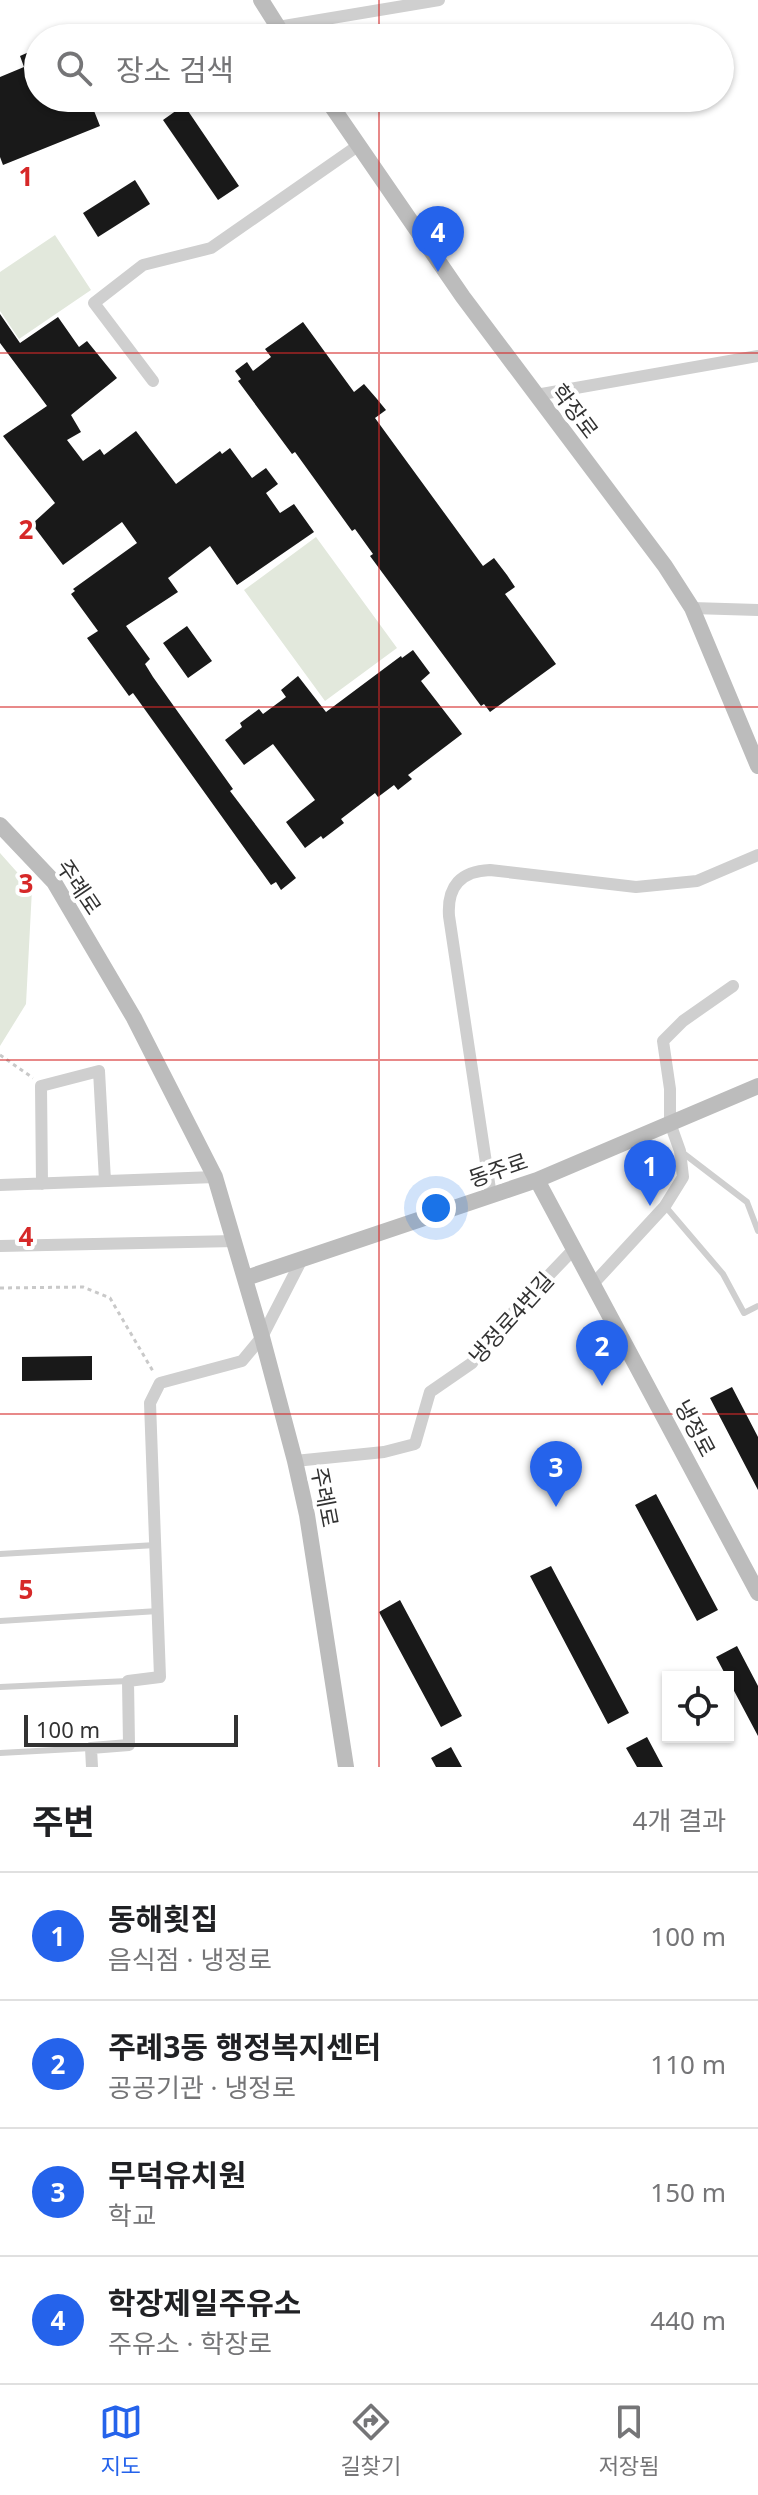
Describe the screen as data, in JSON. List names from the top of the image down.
{
  "streets": {
    "main road": [
      "학장로",
      "주례로",
      "동주로",
      "냉정로"
    ],
    "street": ["냉정로4번길"]
  },
  "crossings": [
    ["주례로", "동주로"],
    ["주례로", "냉정로4번길"],
    ["동주로", "냉정로"],
    ["냉정로4번길", "냉정로"]
  ],
  "scale_bar": "100 m",
  "page": {
    "search": "장소 검색",
    "pins": [
      "4",
      "1",
      "2",
      "3"
    ],
    "scale": "100 m",
    "heading": ["주변", "4개 결과"],
    "list": [
      {
        "mark": "1",
        "name": "동해횟집",
        "note": "음식점 · 냉정로",
        "value": "100 m"
      },
      {
        "mark": "2",
        "name": "주례3동 행정복지센터",
        "note": "공공기관 · 냉정로",
        "value": "110 m"
      },
      {
        "mark": "3",
        "name": "무덕유치원",
        "note": "학교",
        "value": "150 m"
      },
      {
        "mark": "4",
        "name": "학장제일주유소",
        "note": "주유소 · 학장로",
        "value": "440 m"
      }
    ],
    "nav": ["지도", "길찾기", "저장됨"]
  },
  "grid": {
    "rows": [
      "1",
      "2",
      "3",
      "4",
      "5"
    ]
  }
}
